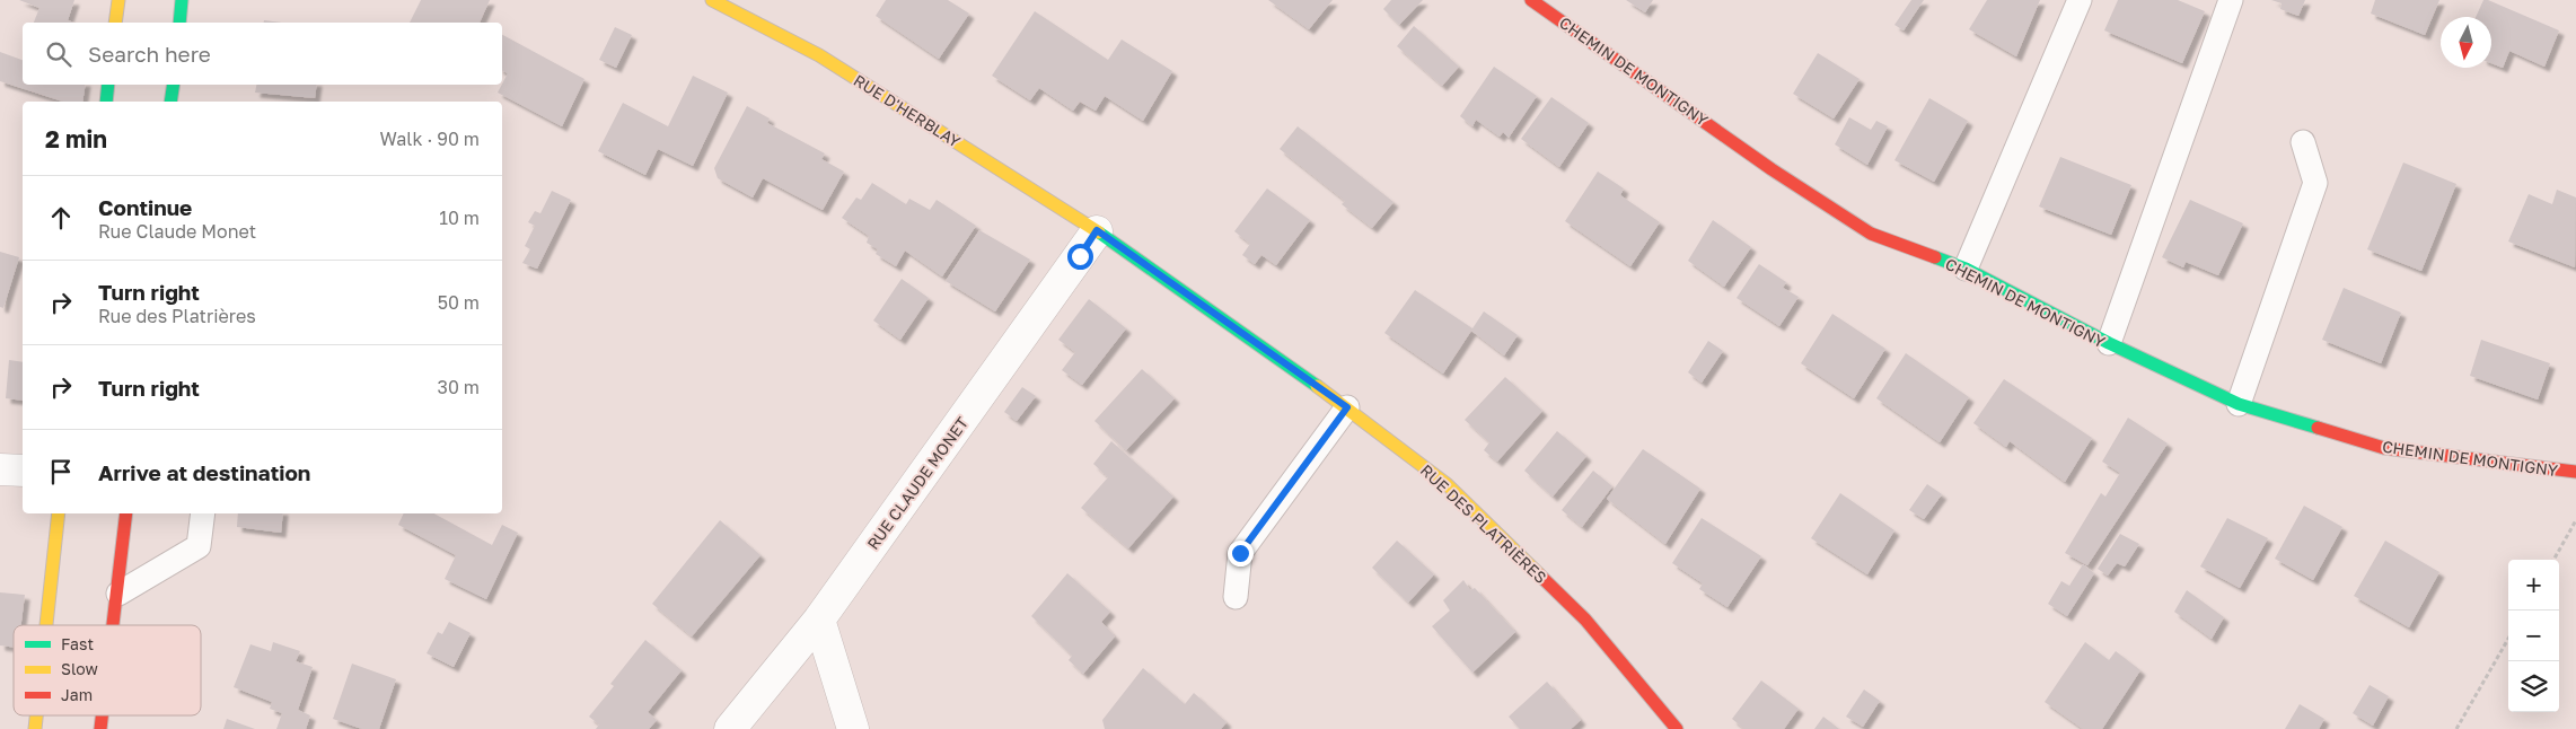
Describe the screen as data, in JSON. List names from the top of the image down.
{
  "streets": {
    "main road": ["CHEMIN DE MONTIGNY", "RUE D'HERBLAY", "RUE DES PLATRIÈRES"],
    "street": ["RUE CLAUDE MONET"]
  },
  "crossings": [
    ["RUE D'HERBLAY", "RUE CLAUDE MONET"],
    ["RUE D'HERBLAY", "RUE DES PLATRIÈRES"],
    ["RUE CLAUDE MONET", "RUE DES PLATRIÈRES"]
  ],
  "legend": ["Fast", "Slow", "Jam"],
  "north": "bottom",
  "page": {
    "search": "Search here",
    "heading": ["2 min", "Walk · 90 m"],
    "list": [
      ["Continue", "Rue Claude Monet", "10 m"],
      ["Turn right", "Rue des Platrières", "50 m"],
      ["Turn right", "30 m"],
      "Arrive at destination"
    ],
    "map_buttons": ["+", "−"]
  }
}
